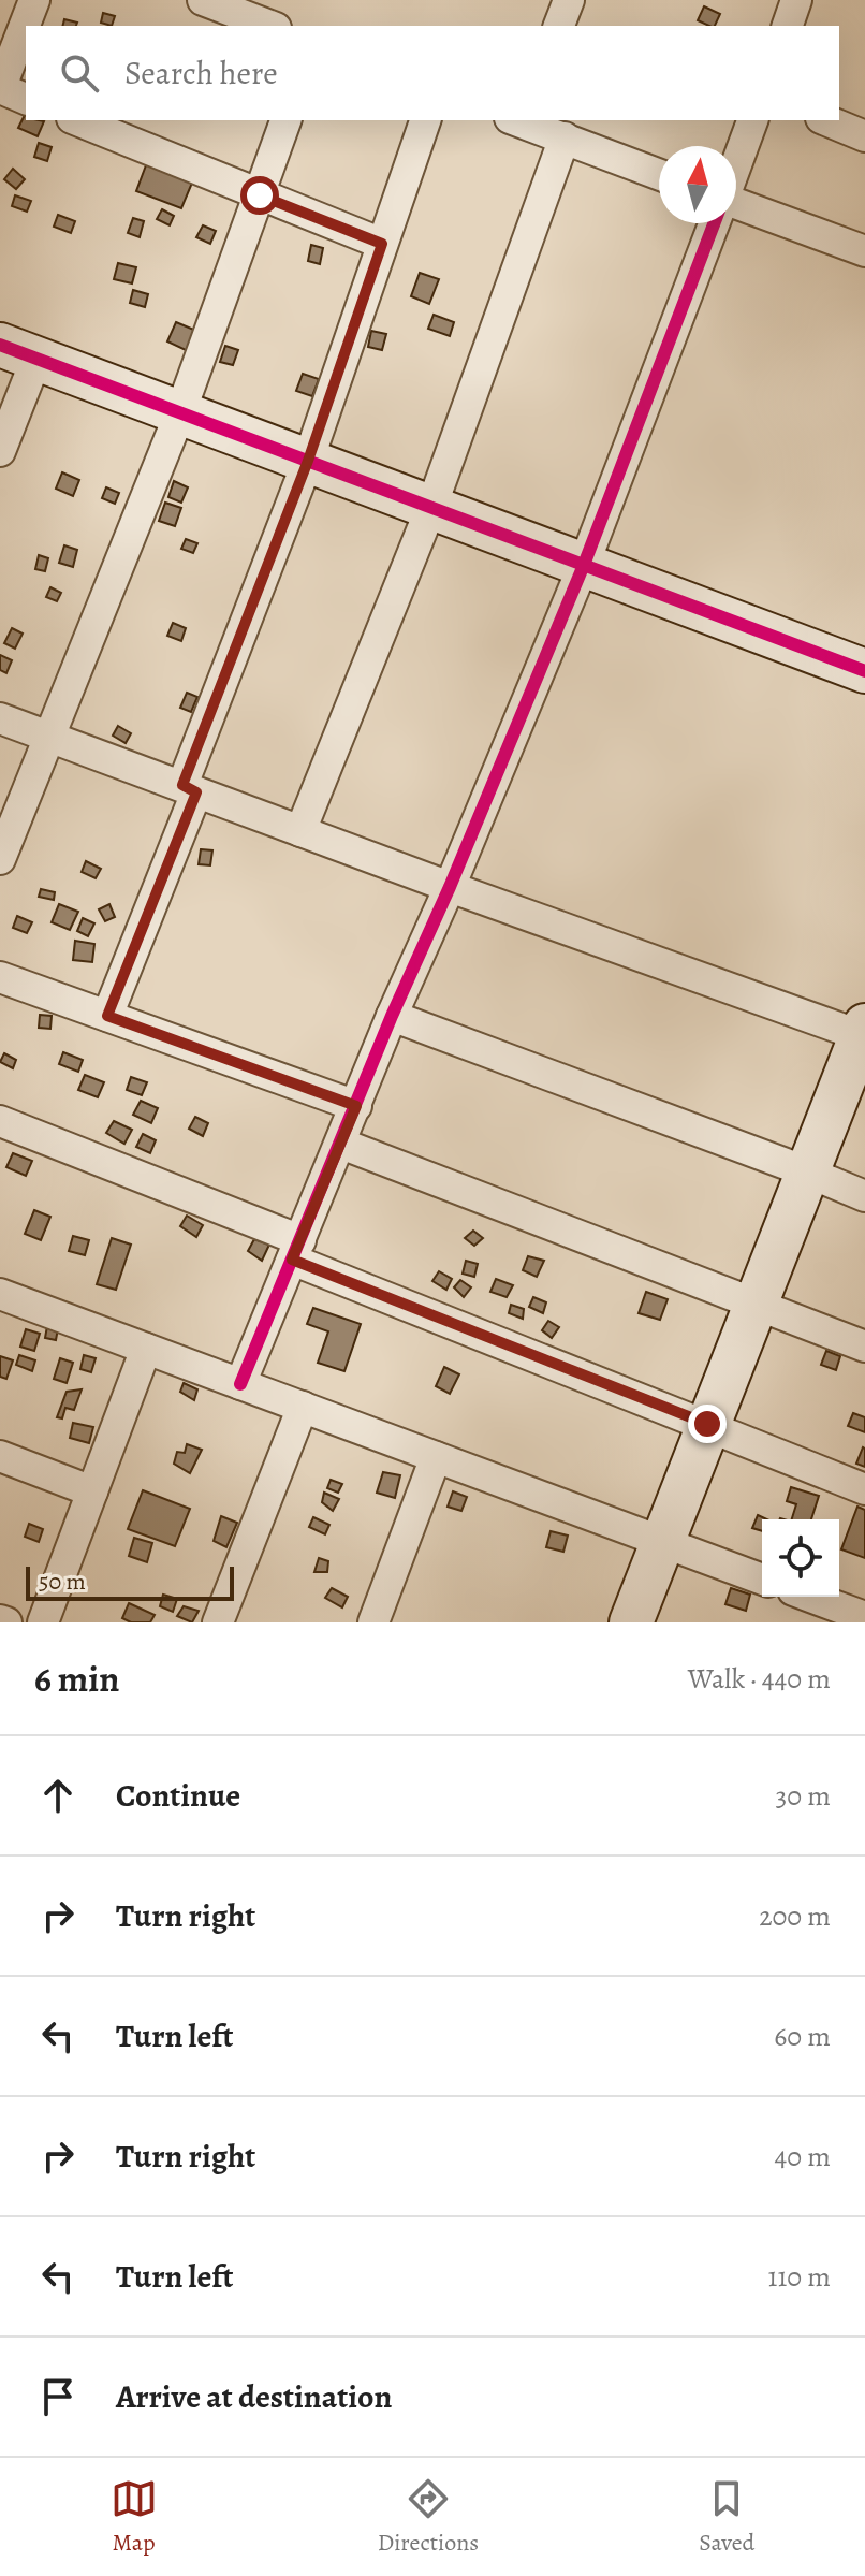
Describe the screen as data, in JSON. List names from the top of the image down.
{
  "scale_bar": "50 m",
  "north": "top",
  "page": {
    "search": "Search here",
    "scale": "50 m",
    "heading": ["6 min", "Walk · 440 m"],
    "list": [
      ["Continue", "30 m"],
      ["Turn right", "200 m"],
      ["Turn left", "60 m"],
      ["Turn right", "40 m"],
      ["Turn left", "110 m"],
      "Arrive at destination"
    ],
    "nav": ["Map", "Directions", "Saved"]
  }
}
